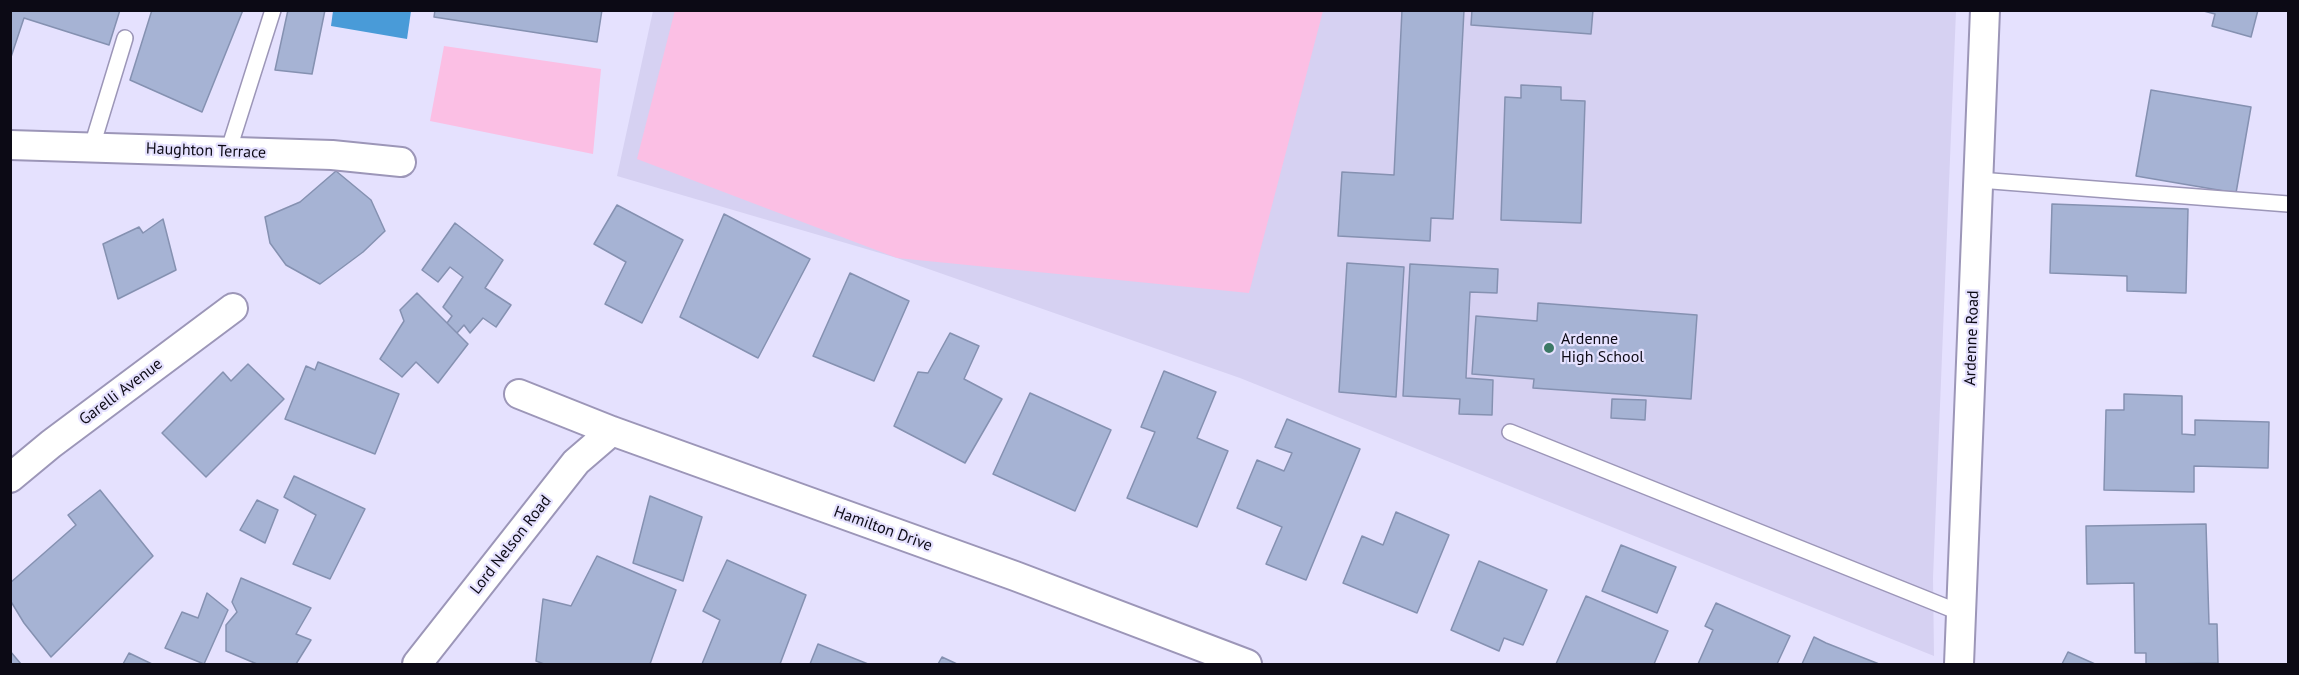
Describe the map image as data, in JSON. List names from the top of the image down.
{
  "streets": {
    "street": [
      "Haughton Terrace",
      "Ardenne Road",
      "Garelli Avenue",
      "Hamilton Drive",
      "Lord Nelson Road"
    ]
  },
  "crossings": [
    ["Hamilton Drive", "Lord Nelson Road"]
  ],
  "places": ["Ardenne High School"]
}
